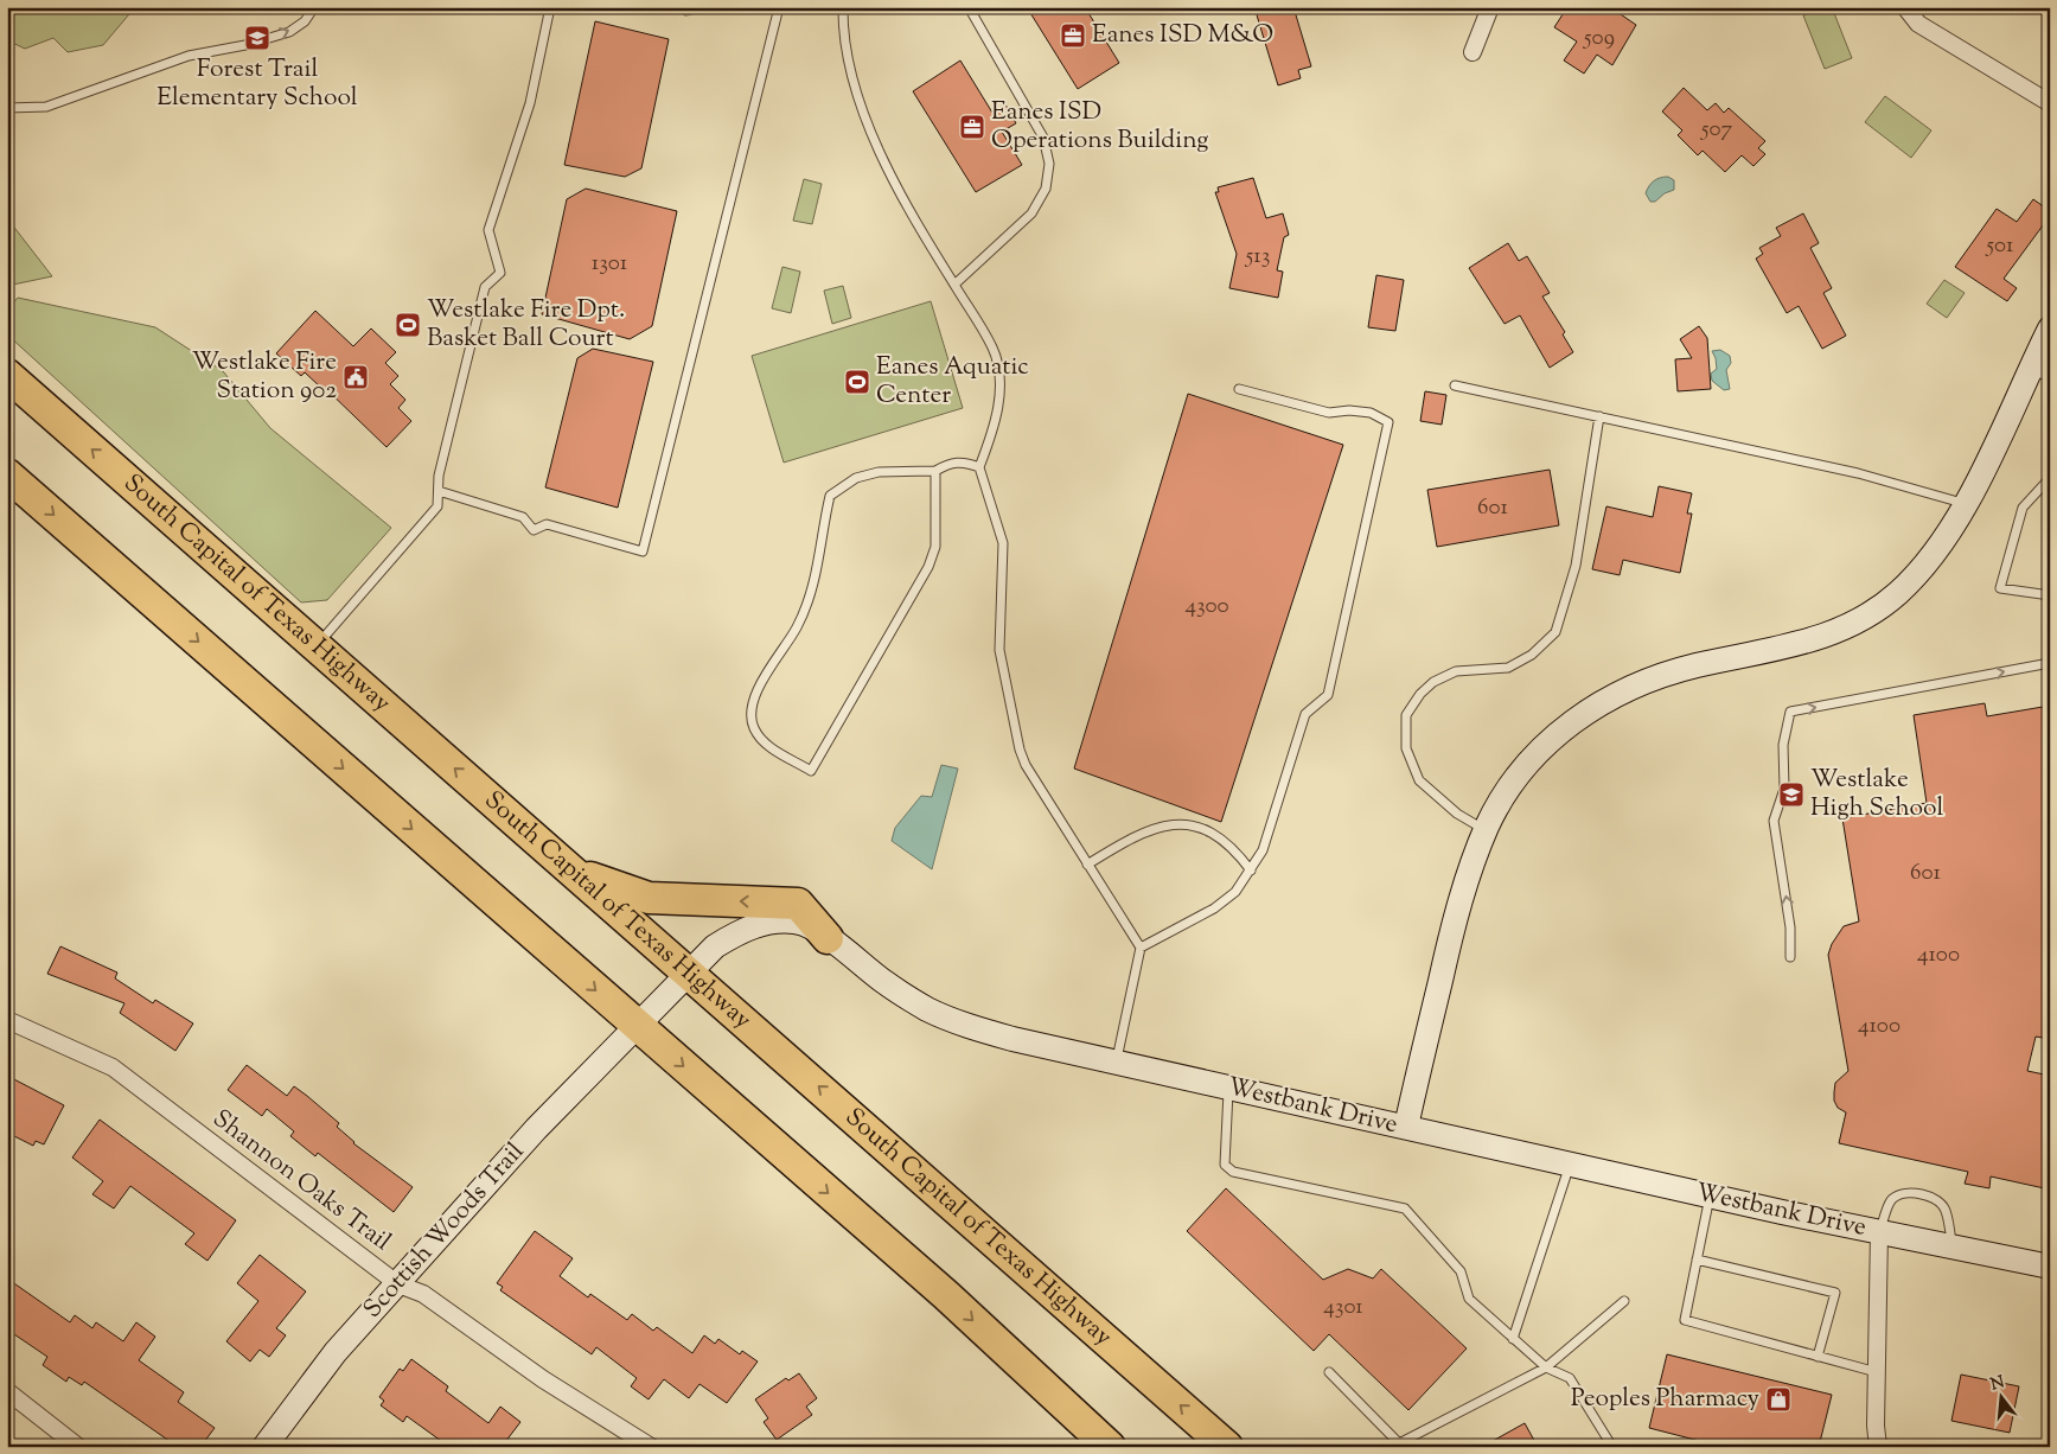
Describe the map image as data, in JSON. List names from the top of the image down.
{
  "streets": {
    "highway": ["South Capital of Texas Highway"],
    "street": ["Westbank Drive", "Shannon Oaks Trail", "Scottish Woods Trail"]
  },
  "crossings": [
    ["South Capital of Texas Highway", "Westbank Drive"],
    ["Westbank Drive", "Scottish Woods Trail"],
    ["Shannon Oaks Trail", "Scottish Woods Trail"]
  ],
  "places": {
    "office": ["Eanes ISD M&O", "Eanes ISD Operations Building"],
    "school or university": ["Forest Trail Elementary School", "Westlake High School"],
    "sports": ["Westlake Fire Dpt. Basket Ball Court", "Eanes Aquatic Center"],
    "public building": ["Westlake Fire Station 902"],
    "shop": ["Peoples Pharmacy"]
  },
  "house_numbers": [
    "509",
    "507",
    "501",
    "513",
    "1301",
    "601",
    "4300",
    "601",
    "4100",
    "4100",
    "4301"
  ],
  "north": "top"
}
